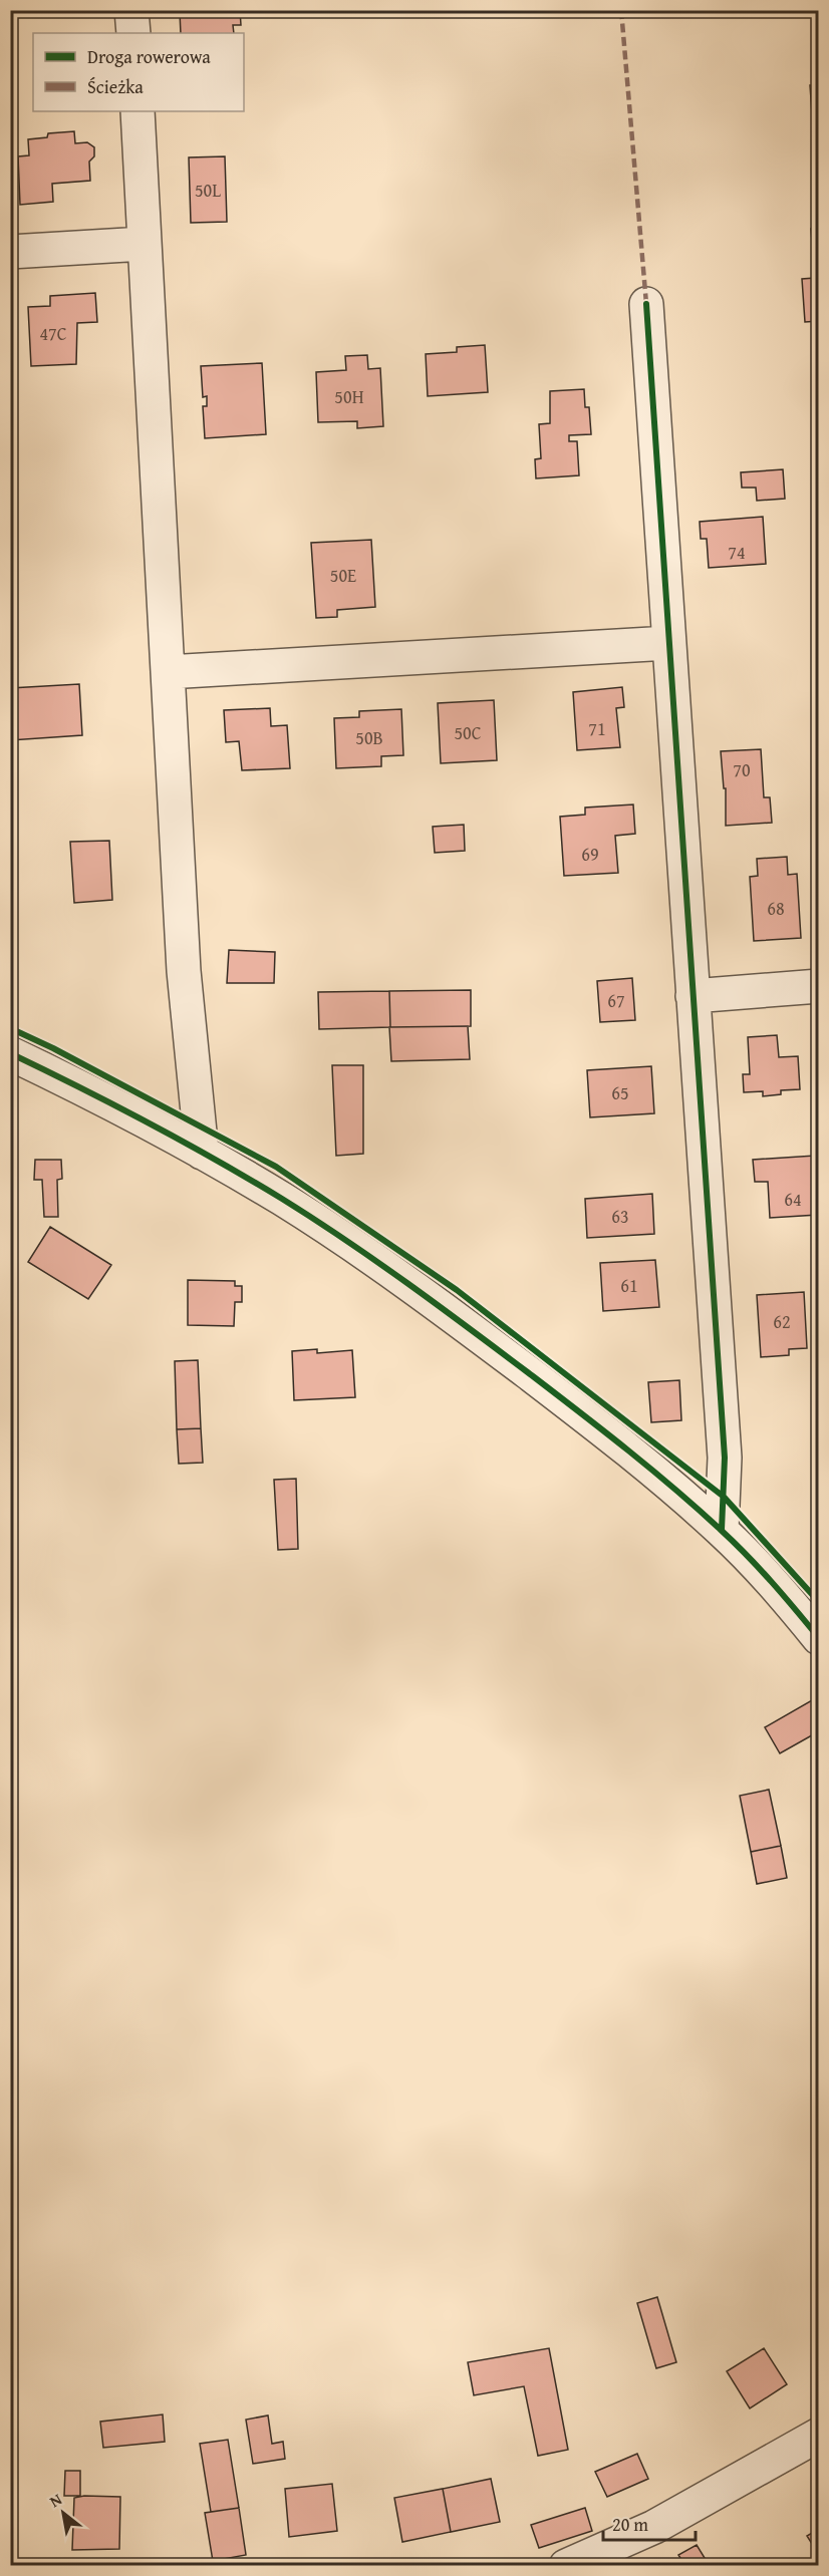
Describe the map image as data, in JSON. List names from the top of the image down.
{
  "house_numbers": [
    "50L",
    "47C",
    "50H",
    "74",
    "50E",
    "71",
    "50C",
    "50B",
    "70",
    "69",
    "68",
    "67",
    "65",
    "64",
    "63",
    "61",
    "62"
  ],
  "legend": ["Droga rowerowa", "Ścieżka"],
  "scale_bar": "20 m",
  "north": "top left"
}
